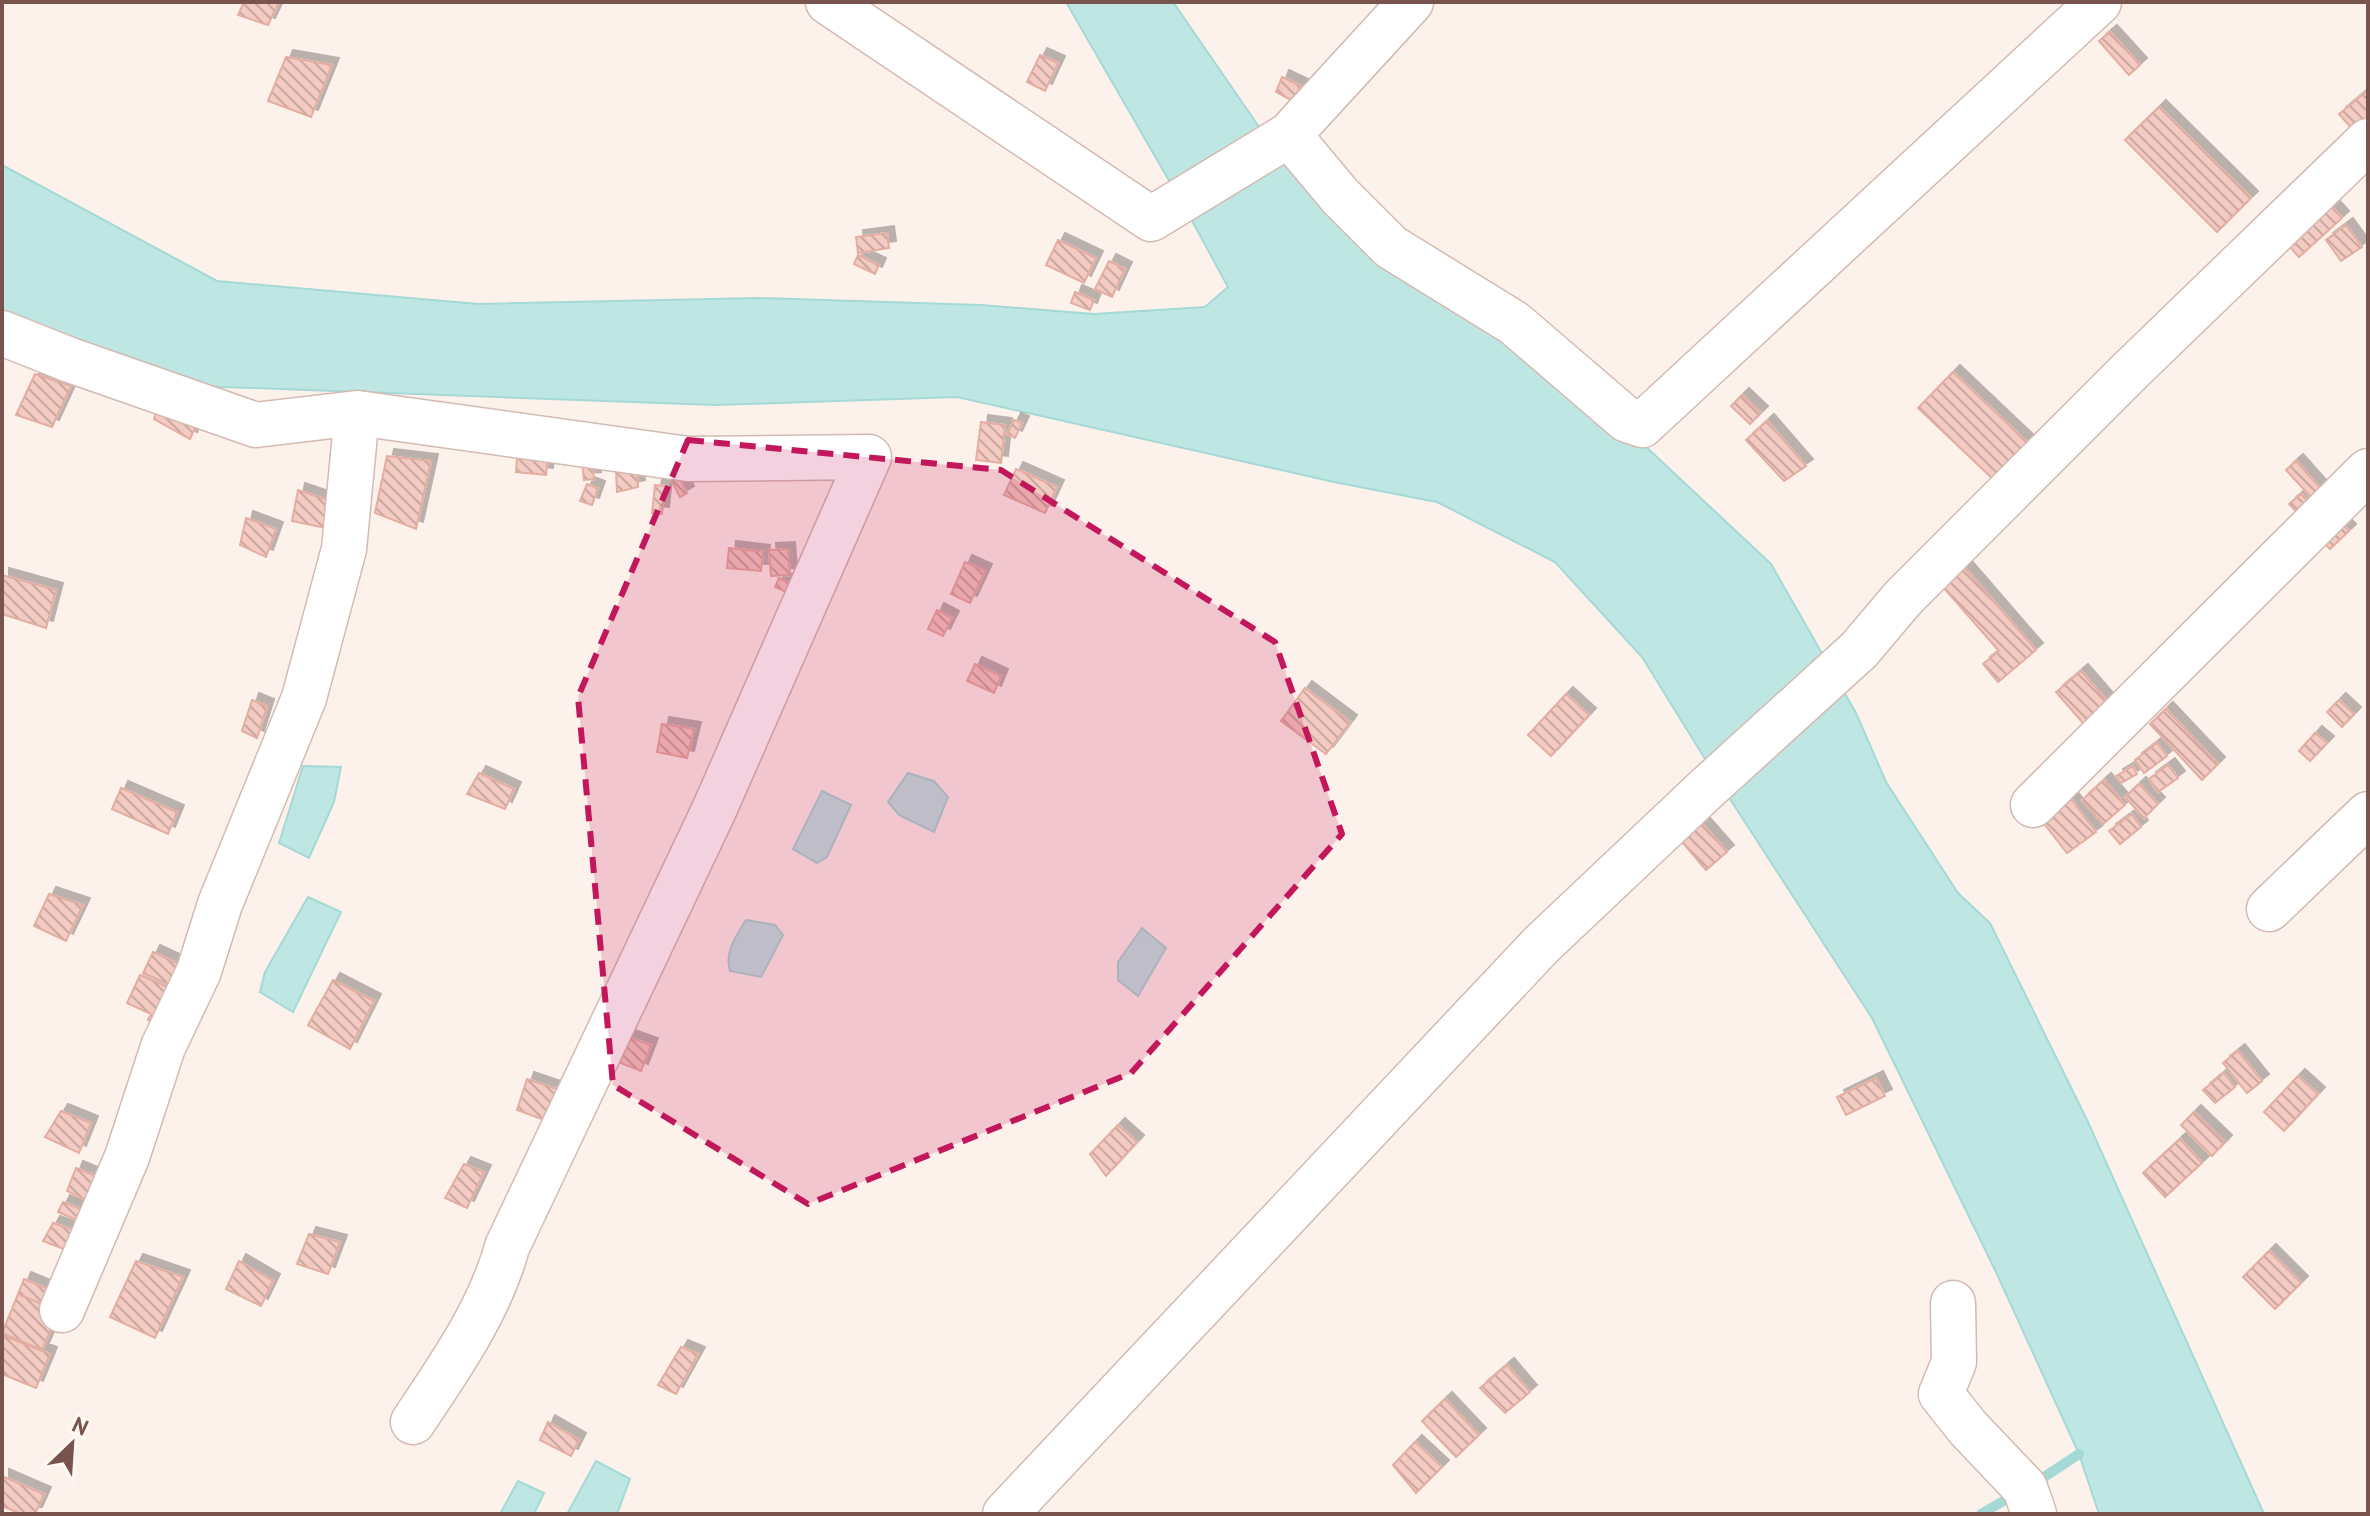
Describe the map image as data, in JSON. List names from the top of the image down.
{
  "north": "top right"
}
